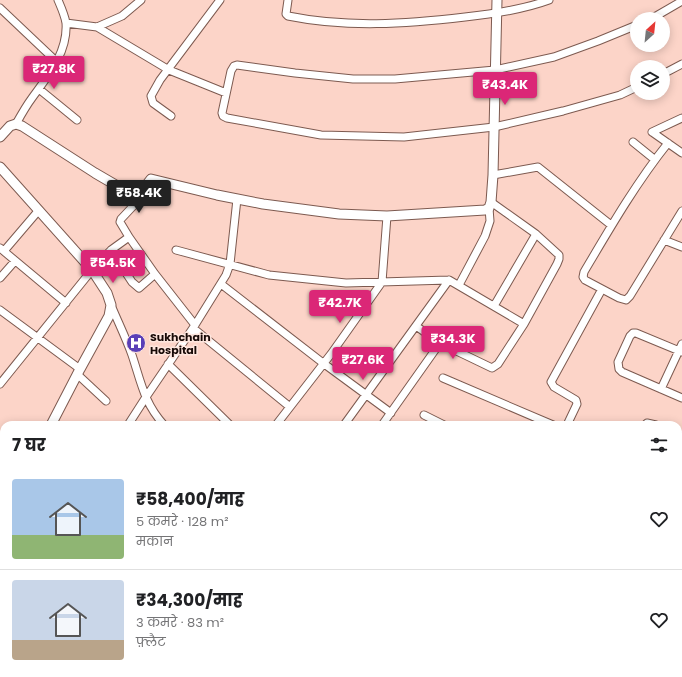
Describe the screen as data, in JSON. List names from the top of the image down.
{
  "places": {
    "hospital": ["Sukhchain Hospital"]
  },
  "north": "top right",
  "page": {
    "price": [
      "₹27.8K",
      "₹43.4K",
      "₹58.4K",
      "₹54.5K",
      "₹42.7K",
      "₹34.3K",
      "₹27.6K"
    ],
    "heading": "7 घर",
    "list": [
      {
        "name": "₹58,400/माह",
        "note": "5 कमरे · 128 m² · मकान"
      },
      {
        "name": "₹34,300/माह",
        "note": "3 कमरे · 83 m² · फ़्लैट"
      }
    ]
  }
}
